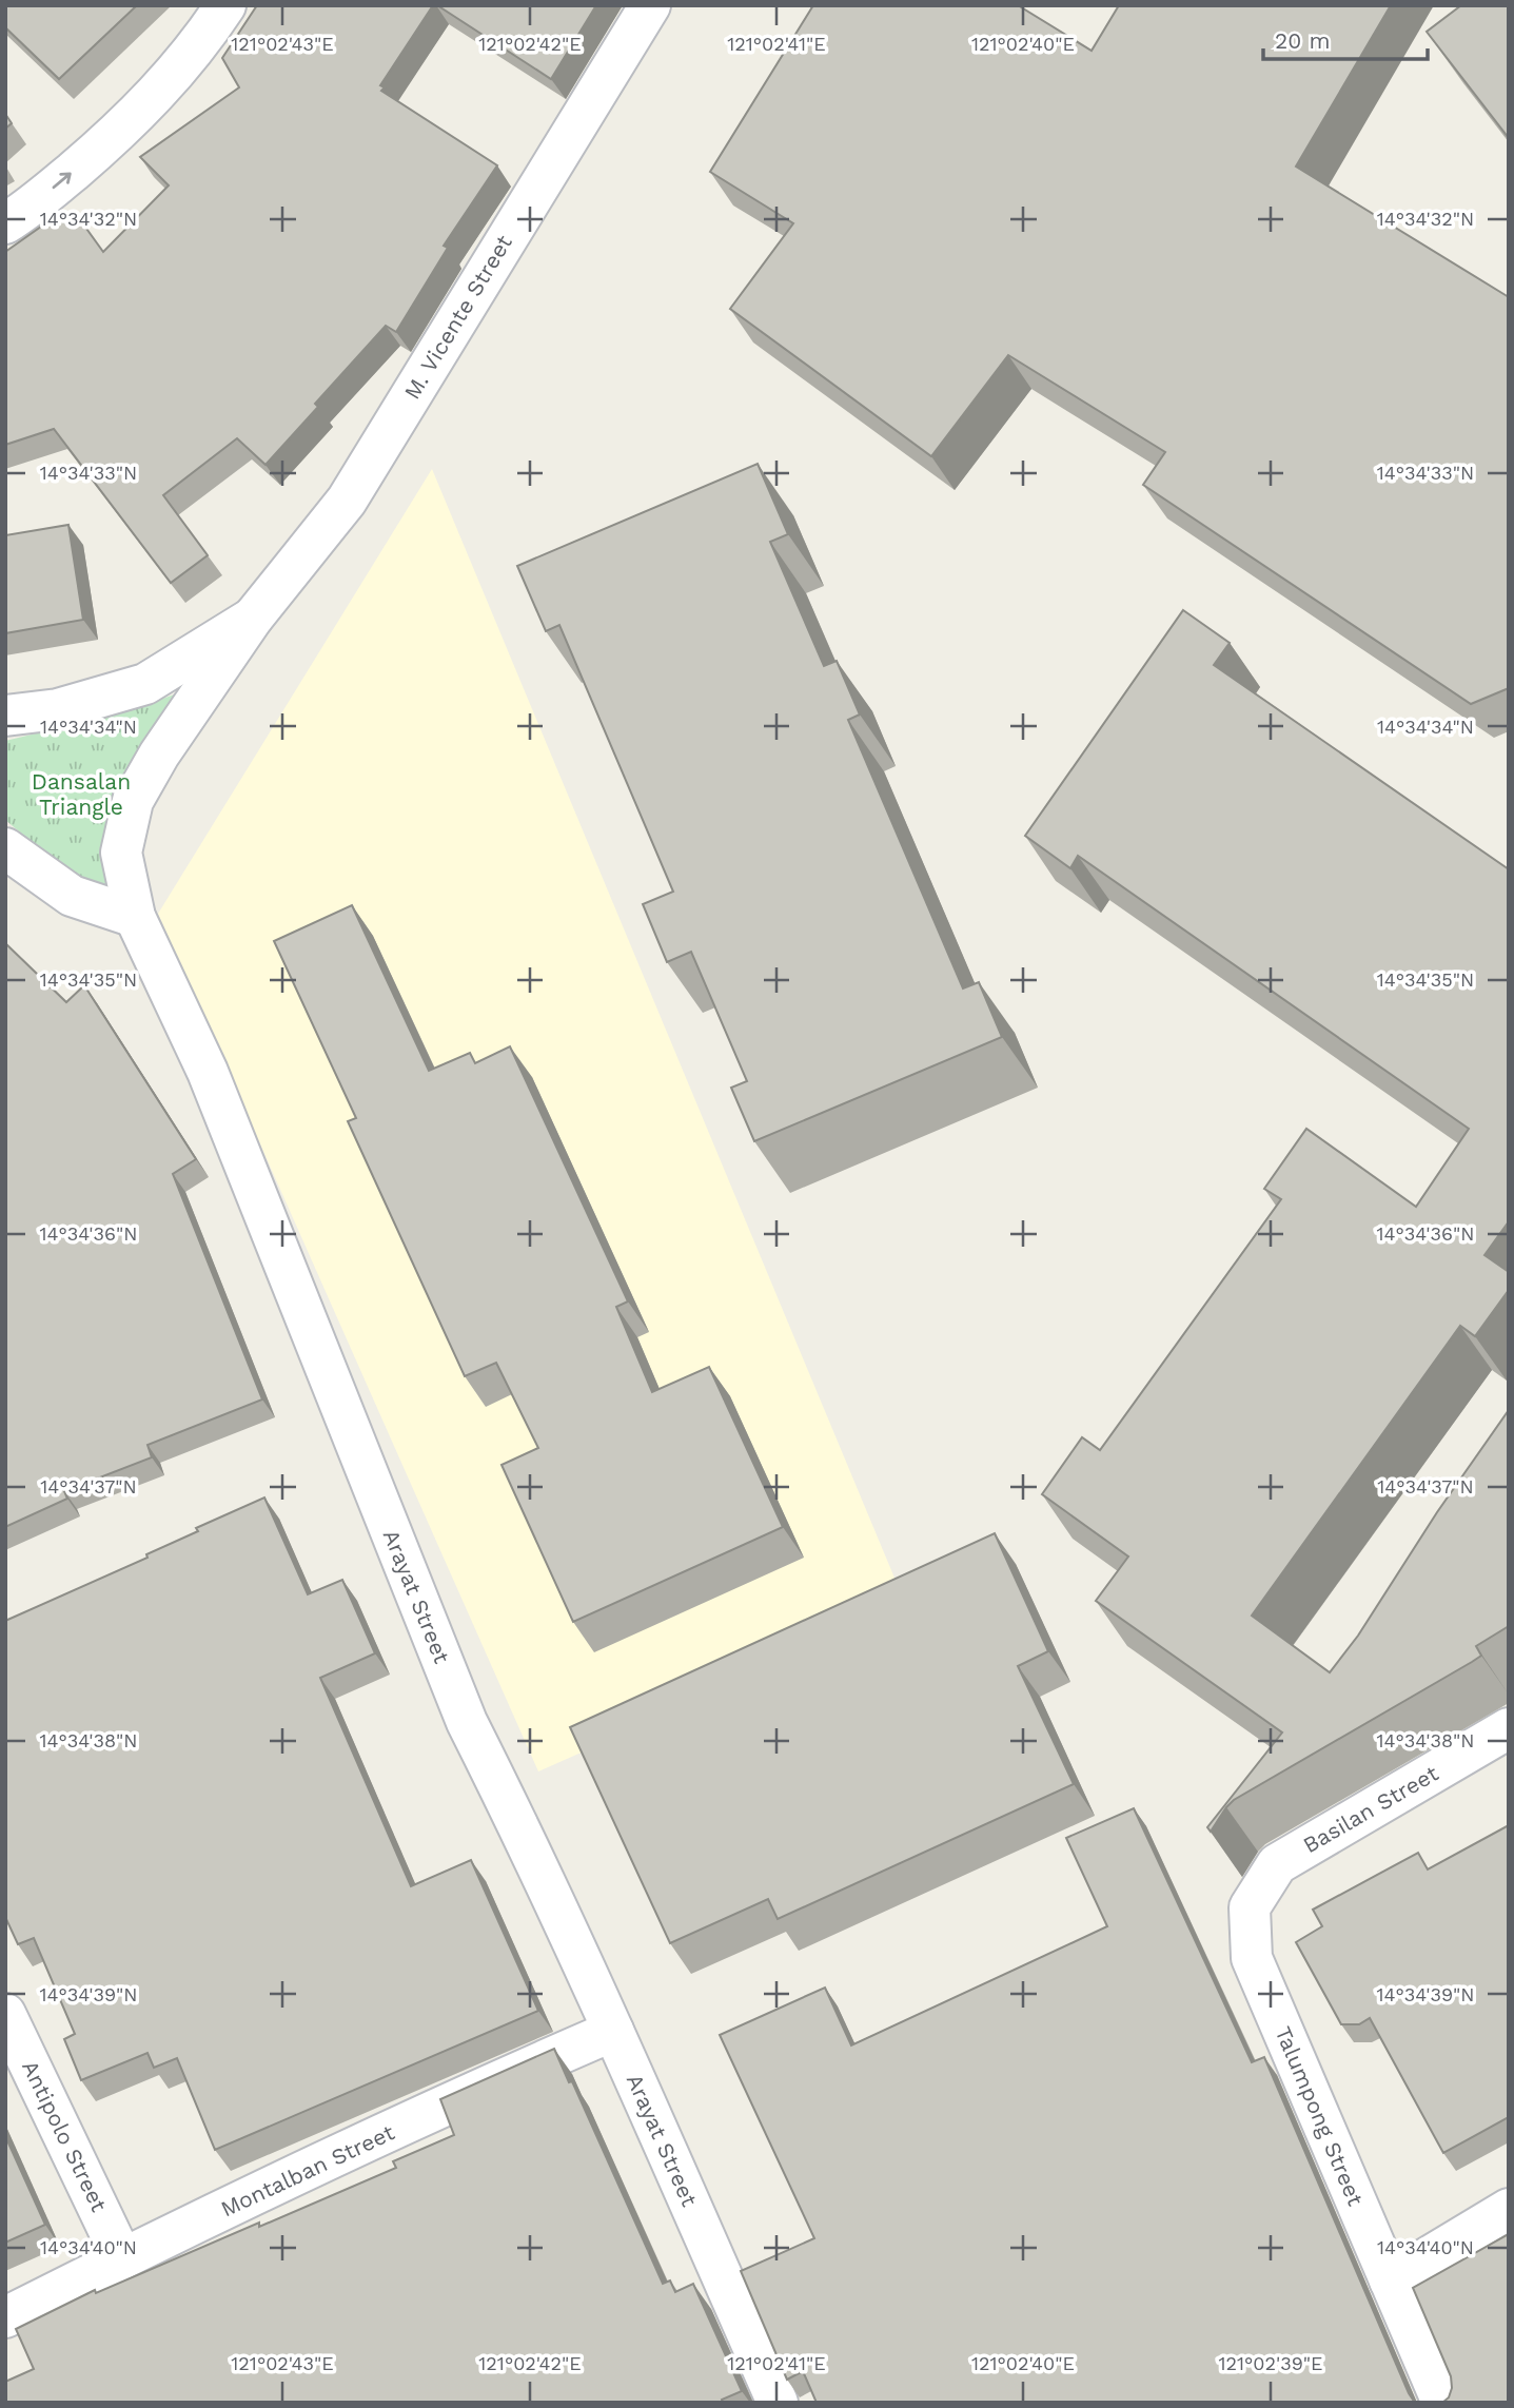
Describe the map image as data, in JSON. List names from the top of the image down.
{
  "streets": {
    "street": [
      "M. Vicente Street",
      "Arayat Street",
      "Basilan Street",
      "Talumpong Street",
      "Antipolo Street",
      "Montalban Street"
    ]
  },
  "crossings": [
    ["M. Vicente Street", "Arayat Street"],
    ["Arayat Street", "Montalban Street"],
    ["Basilan Street", "Talumpong Street"],
    ["Antipolo Street", "Montalban Street"]
  ],
  "parks": ["Dansalan Triangle"],
  "scale_bar": "20 m",
  "coordinates": [
    "121°02'43\"E",
    "121°02'42\"E",
    "121°02'41\"E",
    "121°02'40\"E",
    "14°34'32\"N",
    "14°34'33\"N",
    "14°34'34\"N",
    "14°34'35\"N",
    "14°34'36\"N",
    "14°34'37\"N",
    "14°34'38\"N",
    "14°34'39\"N",
    "14°34'40\"N",
    "121°02'39\"E"
  ]
}
